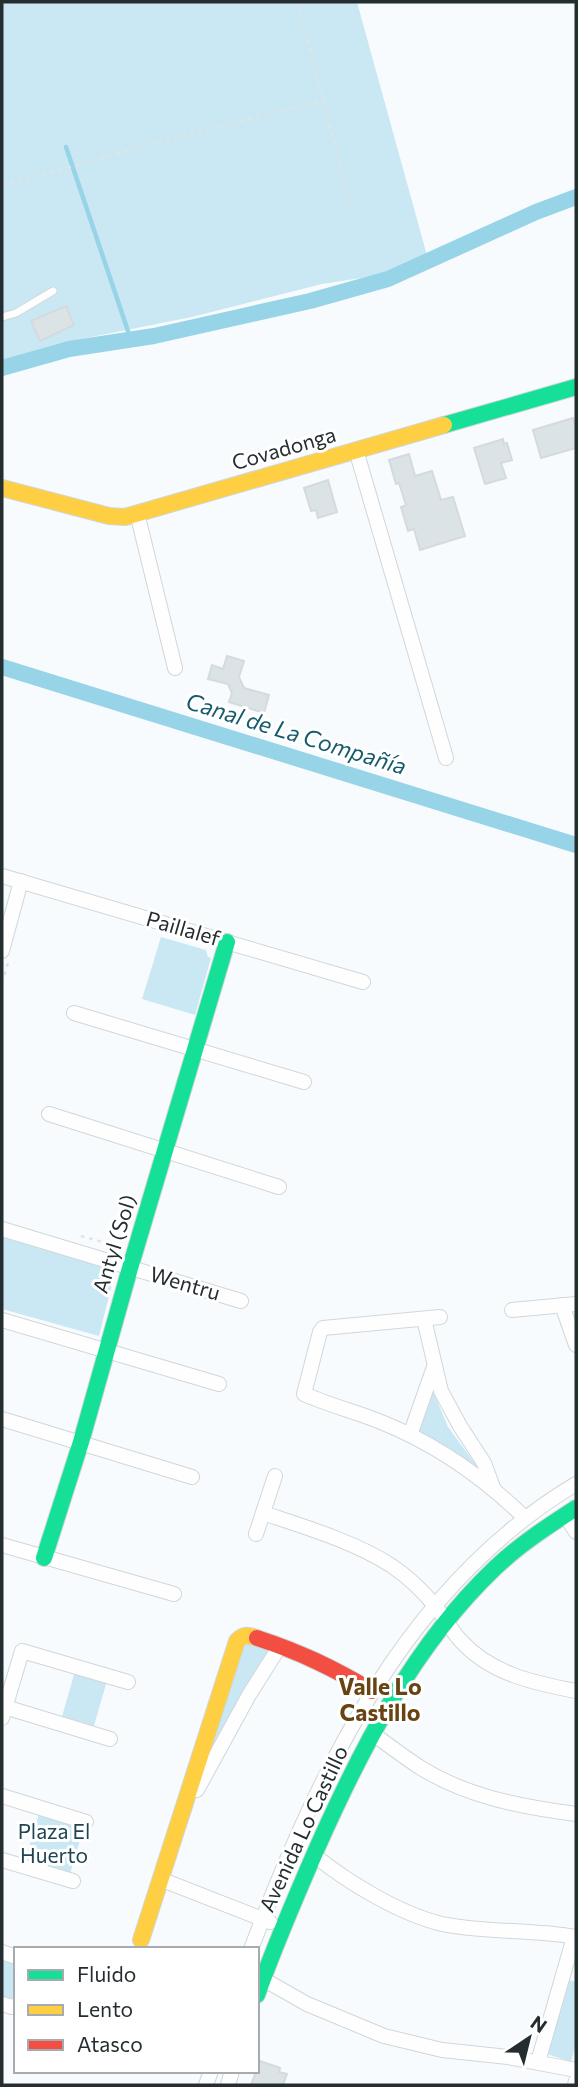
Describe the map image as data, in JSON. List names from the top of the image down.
{
  "streets": {
    "street": [
      "Covadonga",
      "Paillalef",
      "Antyl (Sol)",
      "Wentru",
      "Avenida Lo Castillo"
    ]
  },
  "crossings": [
    ["Paillalef", "Antyl (Sol)"],
    ["Antyl (Sol)", "Wentru"]
  ],
  "districts": ["Valle Lo Castillo"],
  "water": ["Canal de La Compañía"],
  "parks": ["Plaza El Huerto"],
  "legend": ["Fluido", "Lento", "Atasco"],
  "north": "top right"
}
